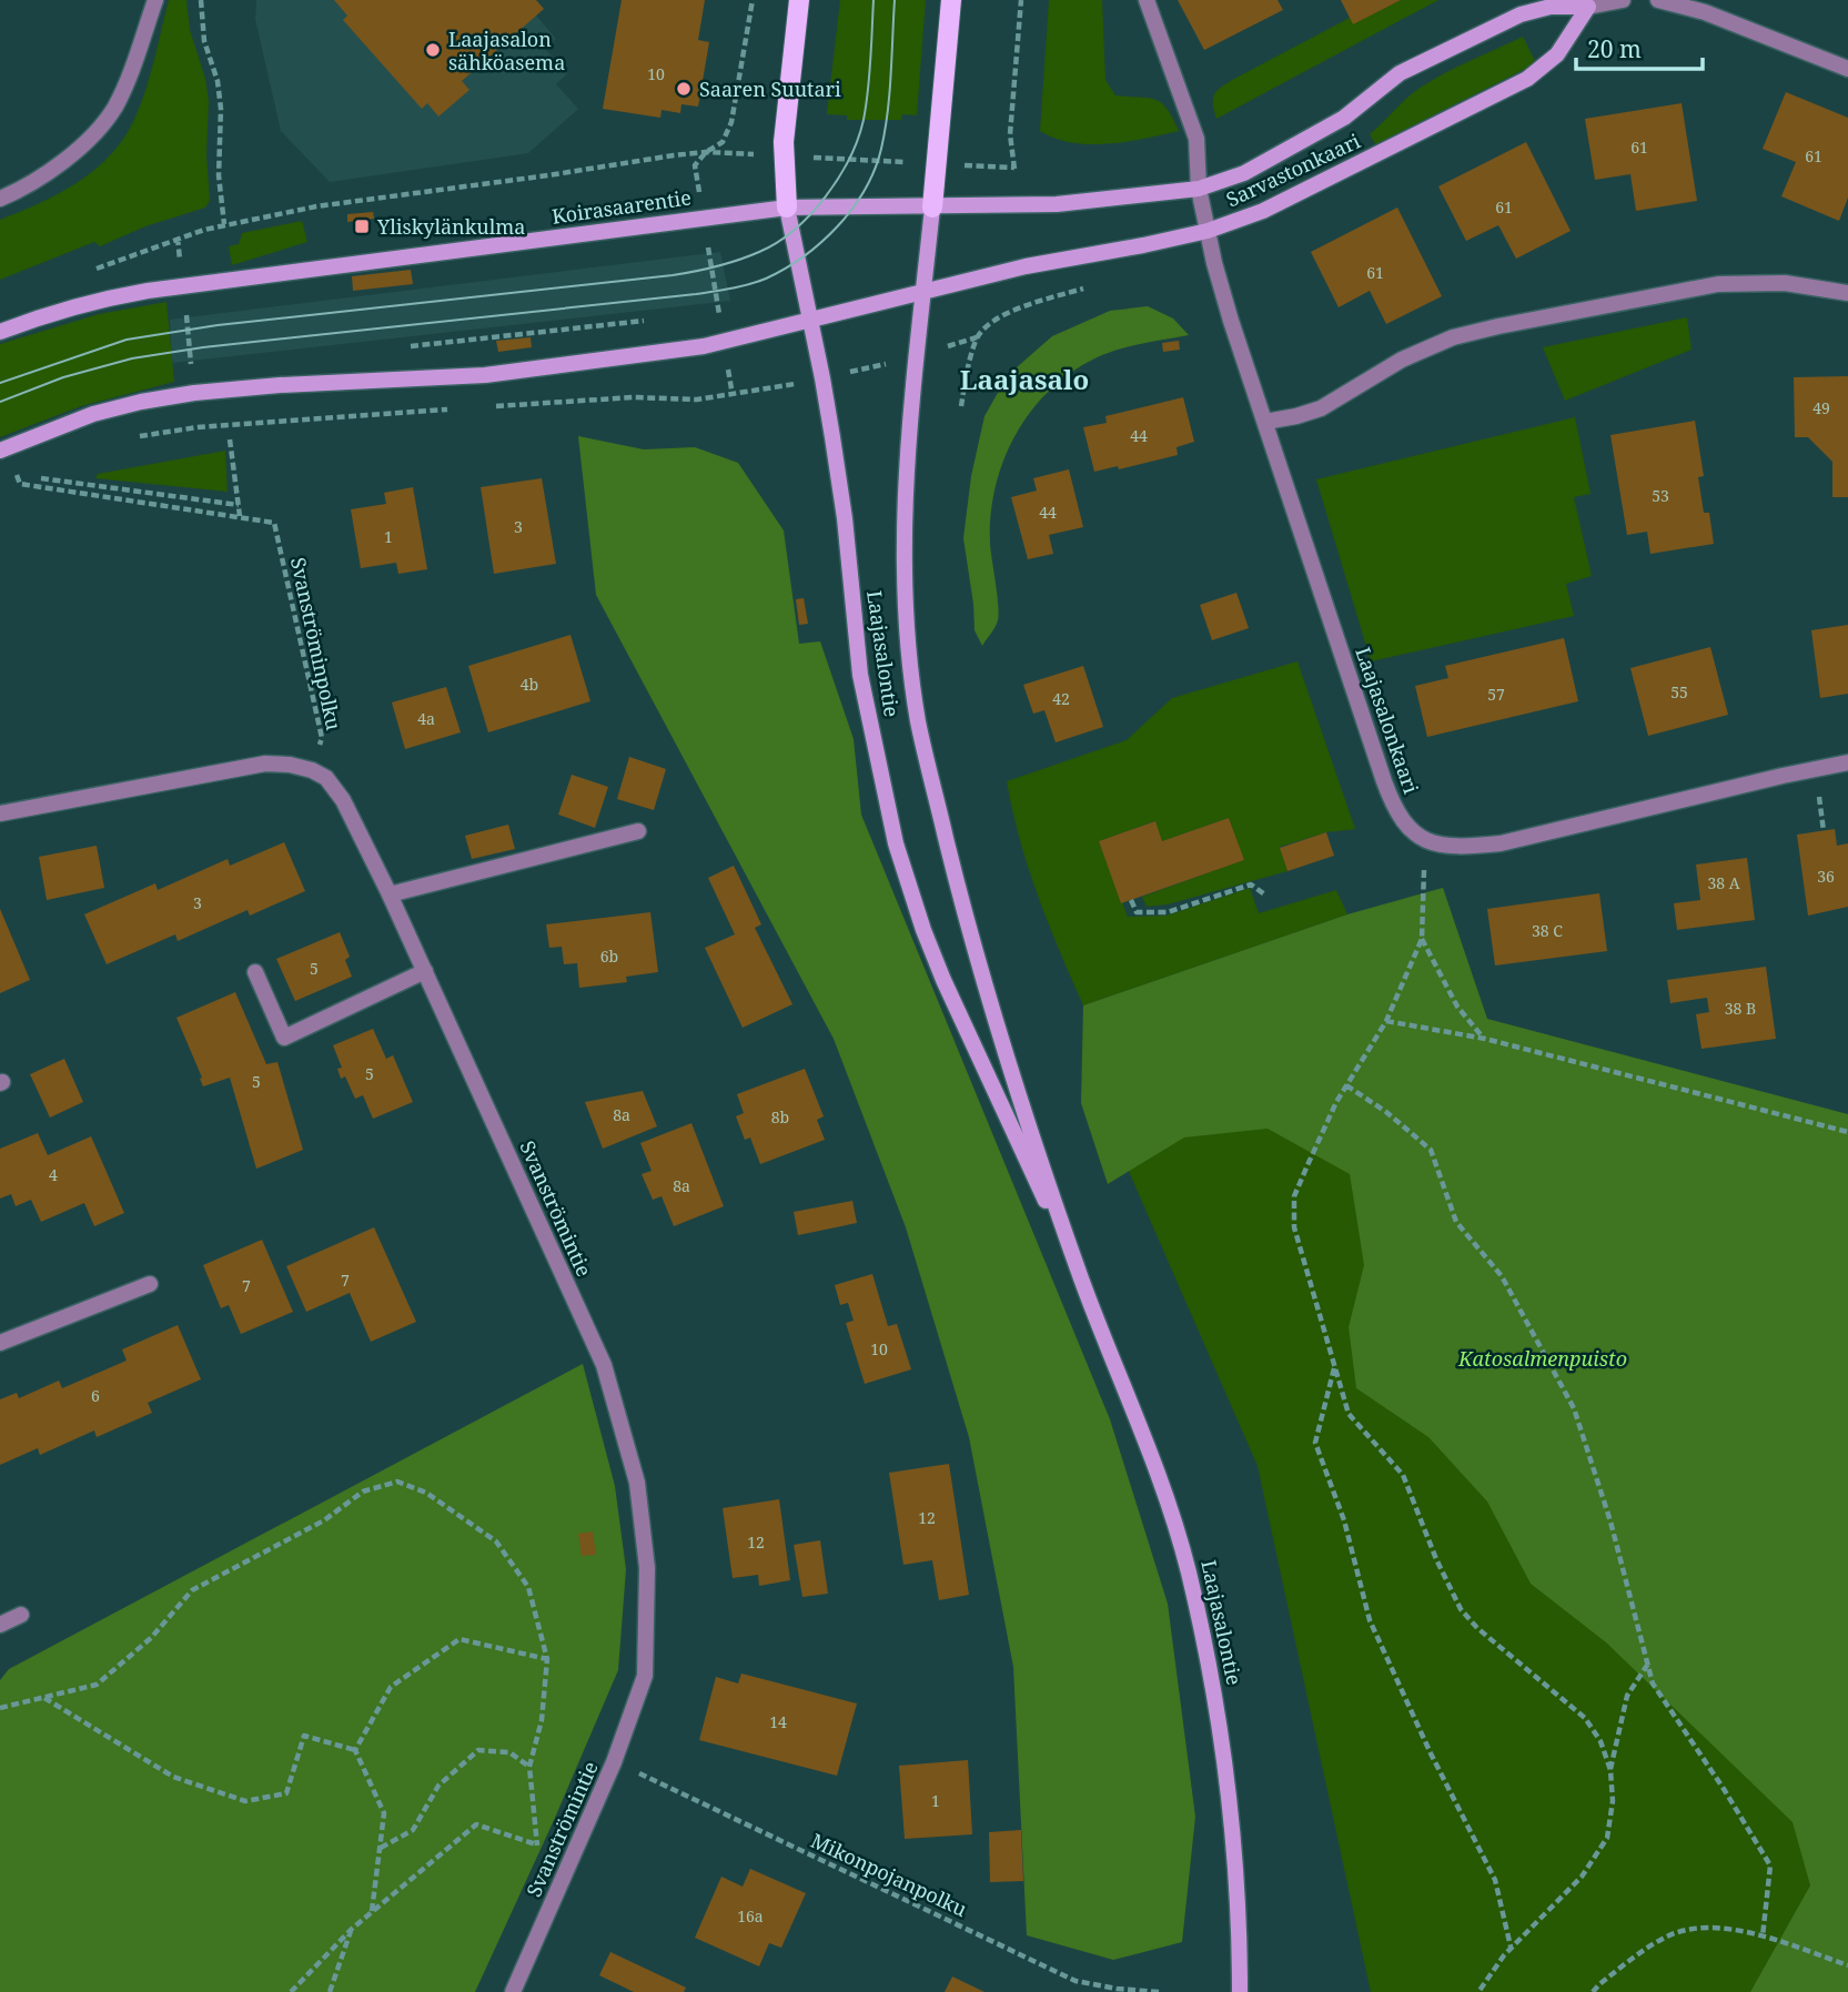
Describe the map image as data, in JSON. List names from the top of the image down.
{
  "streets": {
    "main road": ["Sarvastonkaari", "Koirasaarentie", "Laajasalontie"],
    "street": ["Laajasalonkaari", "Svanströmintie"],
    "path": ["Svanströminpolku", "Mikonpojanpolku"]
  },
  "crossings": [
    ["Sarvastonkaari", "Koirasaarentie"],
    ["Sarvastonkaari", "Laajasalontie"],
    ["Sarvastonkaari", "Laajasalonkaari"],
    ["Koirasaarentie", "Laajasalontie"],
    ["Svanströminpolku", "Svanströmintie"],
    ["Svanströmintie", "Mikonpojanpolku"]
  ],
  "districts": ["Laajasalo"],
  "parks": ["Katosalmenpuisto"],
  "places": {
    "other": ["Laajasalon sähköasema", "Saaren Suutari"],
    "transit": ["Yliskylänkulma"]
  },
  "house_numbers": [
    "10",
    "61",
    "61",
    "61",
    "61",
    "49",
    "44",
    "53",
    "44",
    "3",
    "1",
    "4b",
    "55",
    "57",
    "42",
    "4a",
    "36",
    "38 A",
    "3",
    "38 C",
    "6b",
    "5",
    "38 B",
    "5",
    "5",
    "8a",
    "8b",
    "4",
    "8a",
    "7",
    "7",
    "10",
    "6",
    "12",
    "12",
    "14",
    "1",
    "16a"
  ],
  "scale_bar": "20 m"
}
